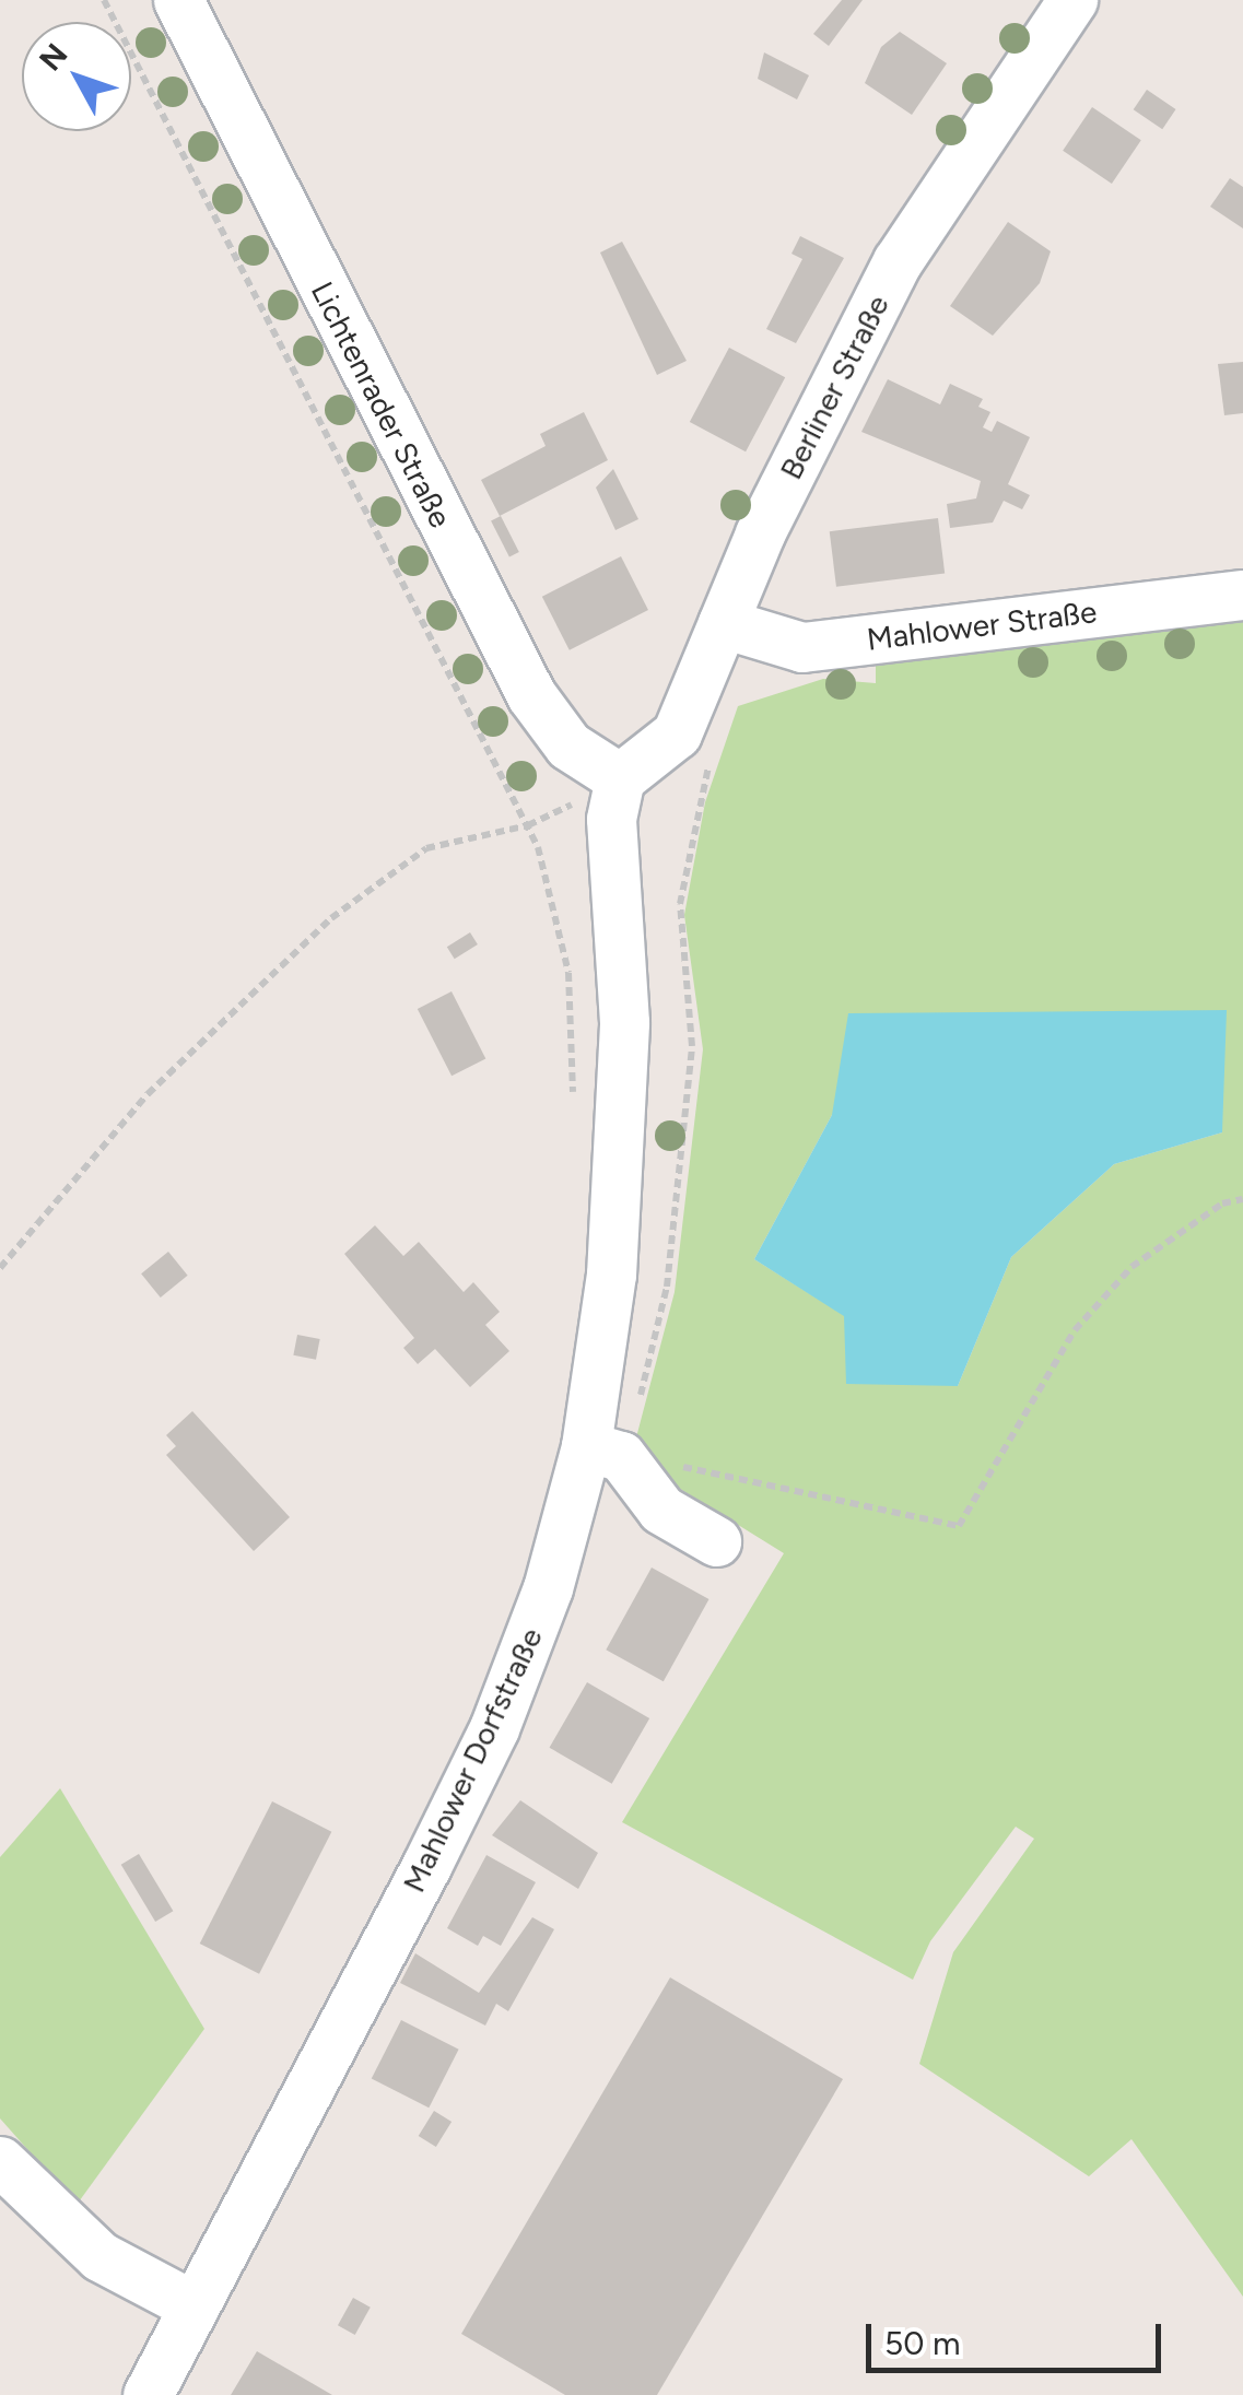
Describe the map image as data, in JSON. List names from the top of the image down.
{
  "streets": {
    "street": [
      "Berliner Straße",
      "Lichtenrader Straße",
      "Mahlower Straße",
      "Mahlower Dorfstraße"
    ]
  },
  "crossings": [
    ["Berliner Straße", "Lichtenrader Straße"],
    ["Berliner Straße", "Mahlower Straße"],
    ["Berliner Straße", "Mahlower Dorfstraße"],
    ["Lichtenrader Straße", "Mahlower Dorfstraße"]
  ],
  "scale_bar": "50 m",
  "north": "top left"
}
